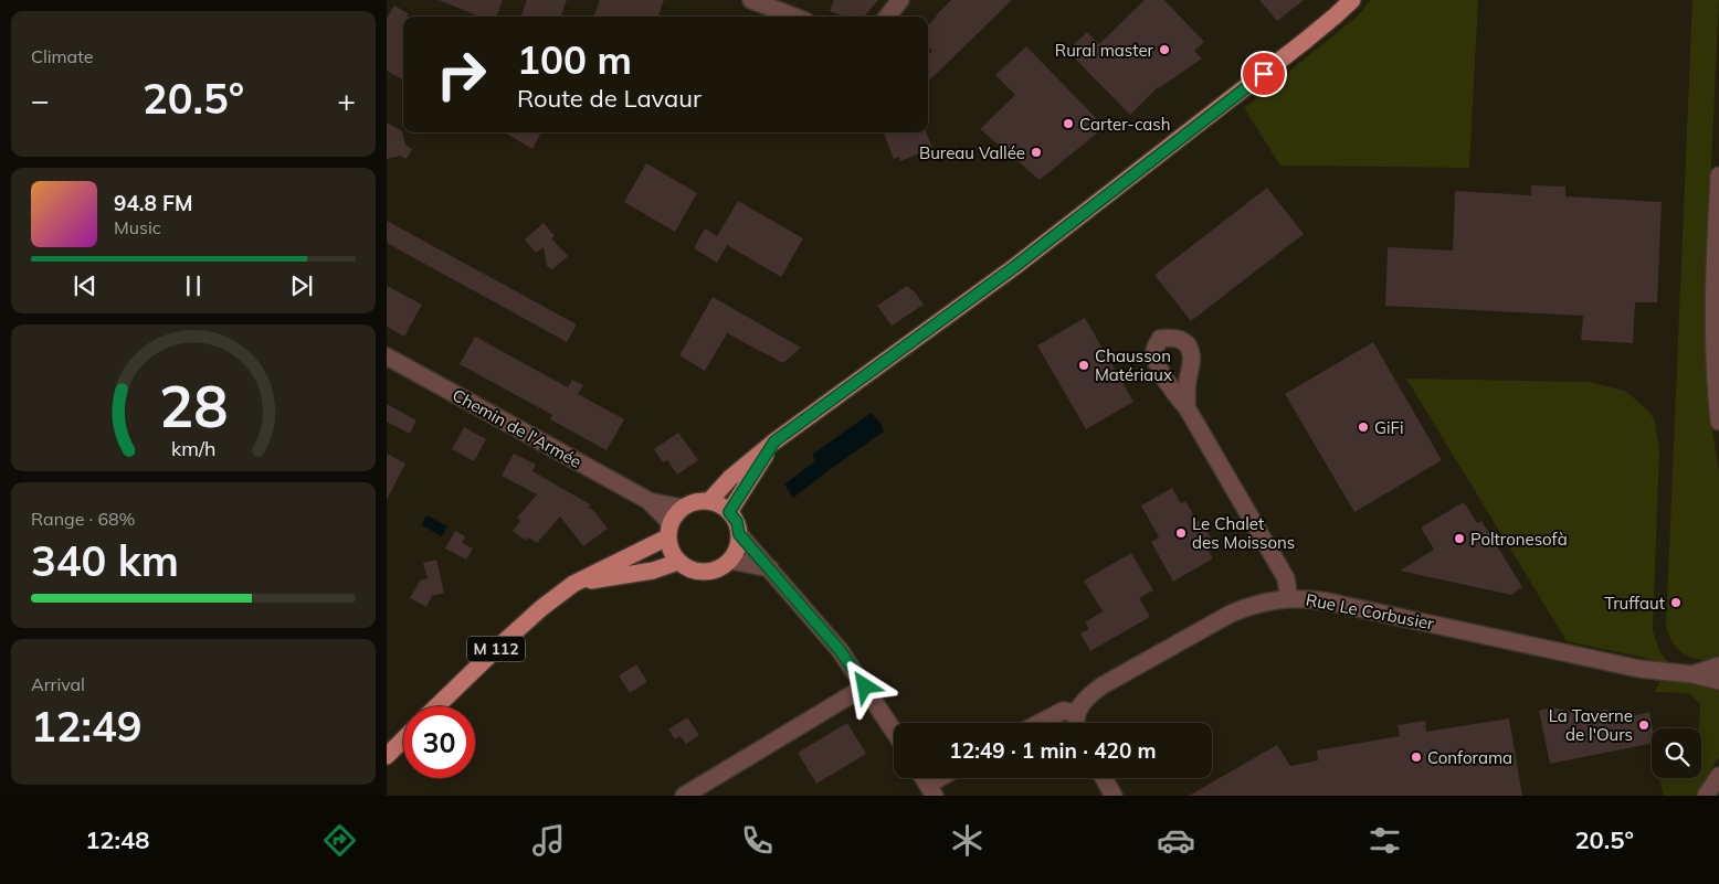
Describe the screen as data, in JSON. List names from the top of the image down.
{
  "streets": {
    "main road": ["M 112"],
    "street": ["Chemin de l'Armée", "Rue Le Corbusier"]
  },
  "crossings": [
    ["Chemin de l'Armée", "M 112"]
  ],
  "places": [
    "Rural master",
    "Carter-cash",
    "Bureau Vallée",
    "Chausson Matériaux",
    "GiFi",
    "Le Chalet des Moissons",
    "Poltronesofà",
    "Truffaut",
    "La Taverne de l'Ours",
    "Conforama"
  ],
  "page": {
    "tile": [
      "Climate",
      ["Range · 68%", "340 km"],
      ["Arrival", "12:49"]
    ],
    "turn": ["100 m", "Route de Lavaur"],
    "heat": ["−", "20.5°", "+"],
    "song": ["94.8 FM", "Music"],
    "limit": "30",
    "trip": "12:49 · 1 min · 420 m",
    "tabs": ["12:48", "20.5°"],
    "gauge": ["28", "km/h"]
  }
}
